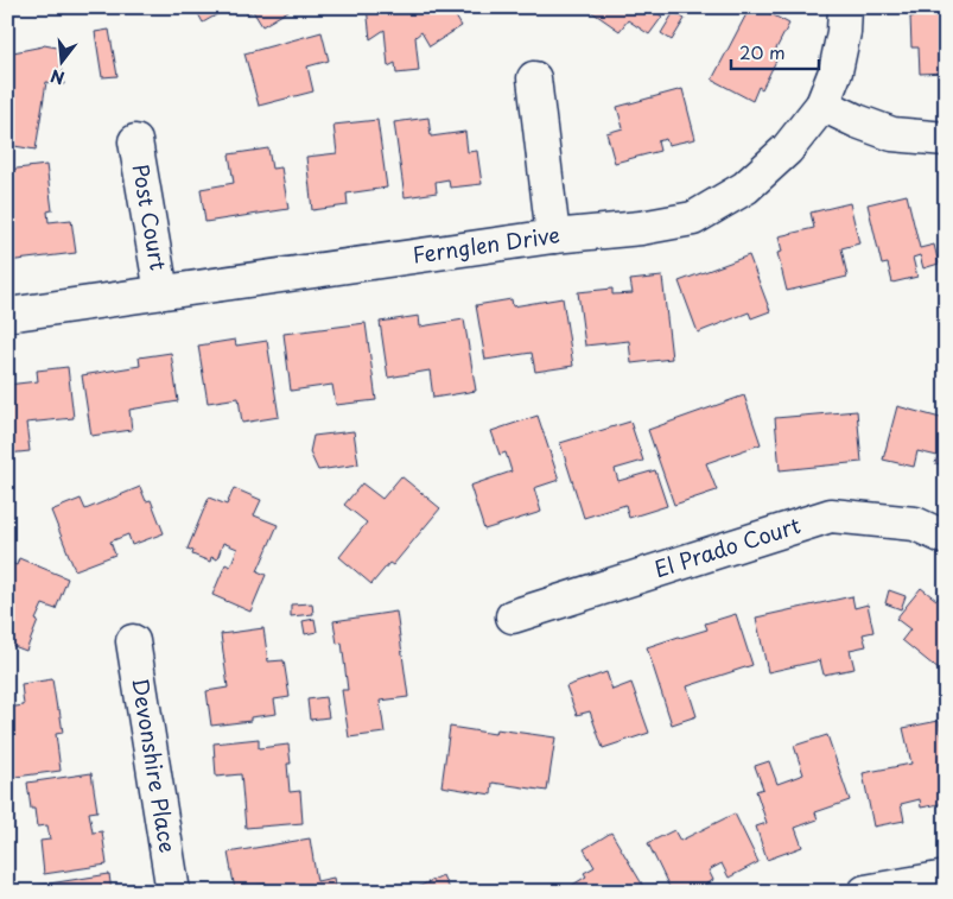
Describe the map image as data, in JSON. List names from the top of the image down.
{
  "streets": {
    "street": [
      "Post Court",
      "Fernglen Drive",
      "El Prado Court",
      "Devonshire Place"
    ]
  },
  "crossings": [
    ["Post Court", "Fernglen Drive"]
  ],
  "scale_bar": "20 m",
  "north": "bottom"
}
